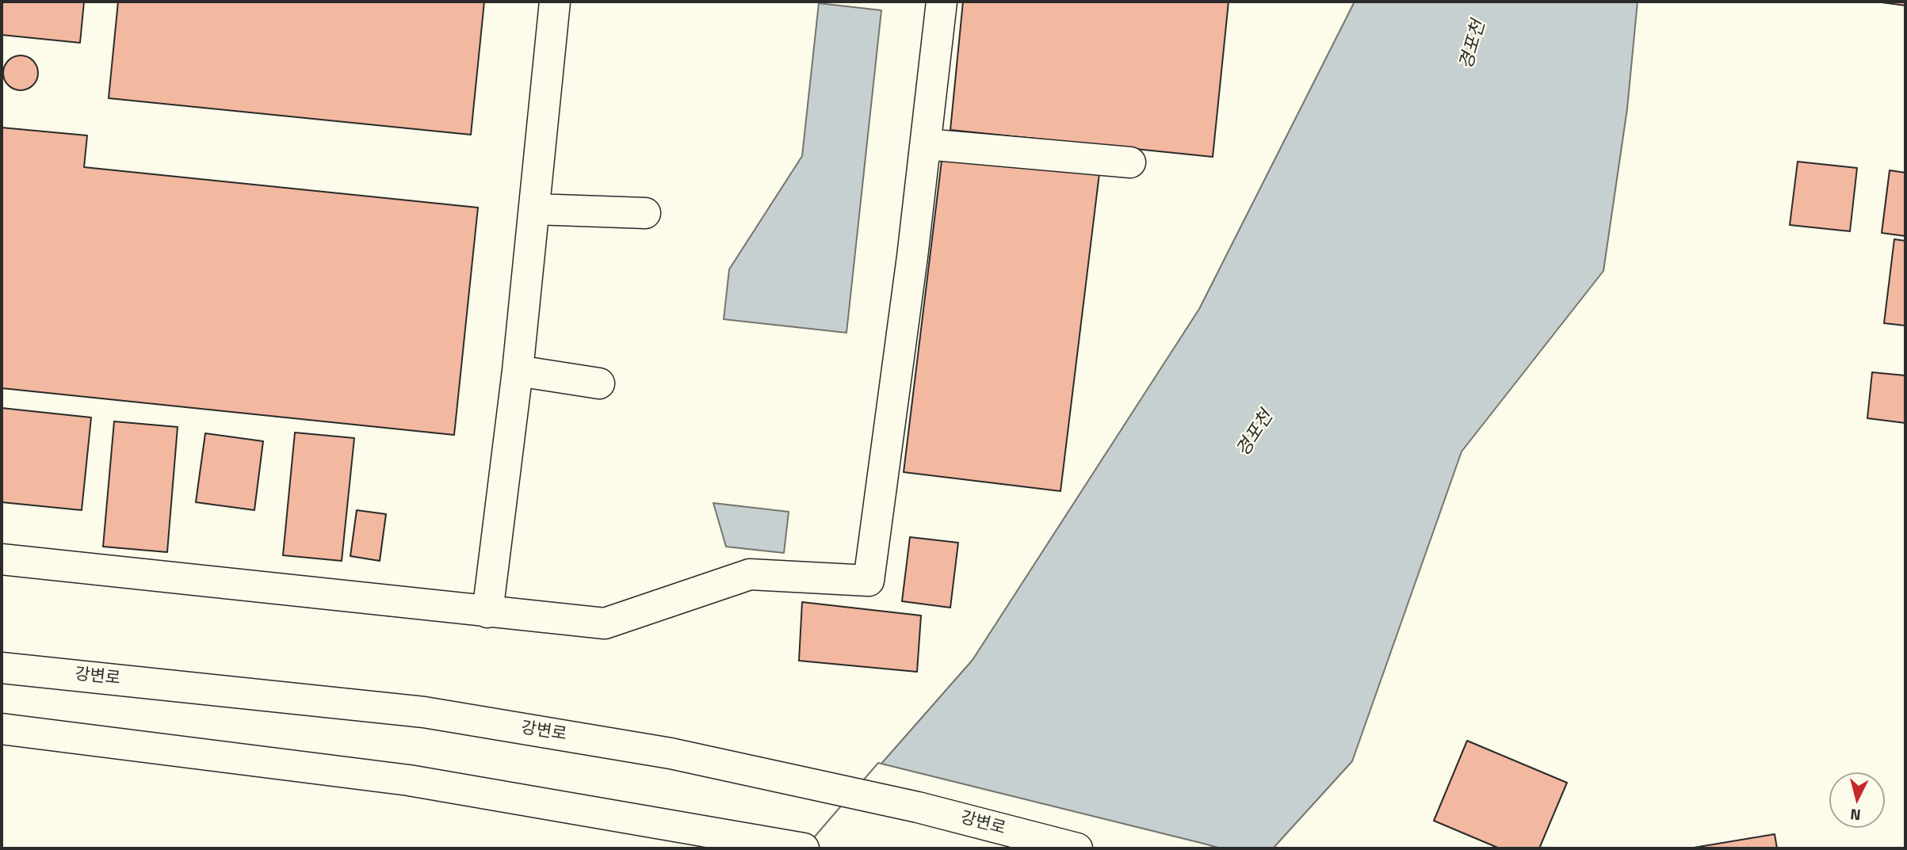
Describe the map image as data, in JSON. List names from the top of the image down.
{
  "streets": {
    "street": ["강변로"]
  },
  "water": ["경포천"],
  "north": "bottom"
}
